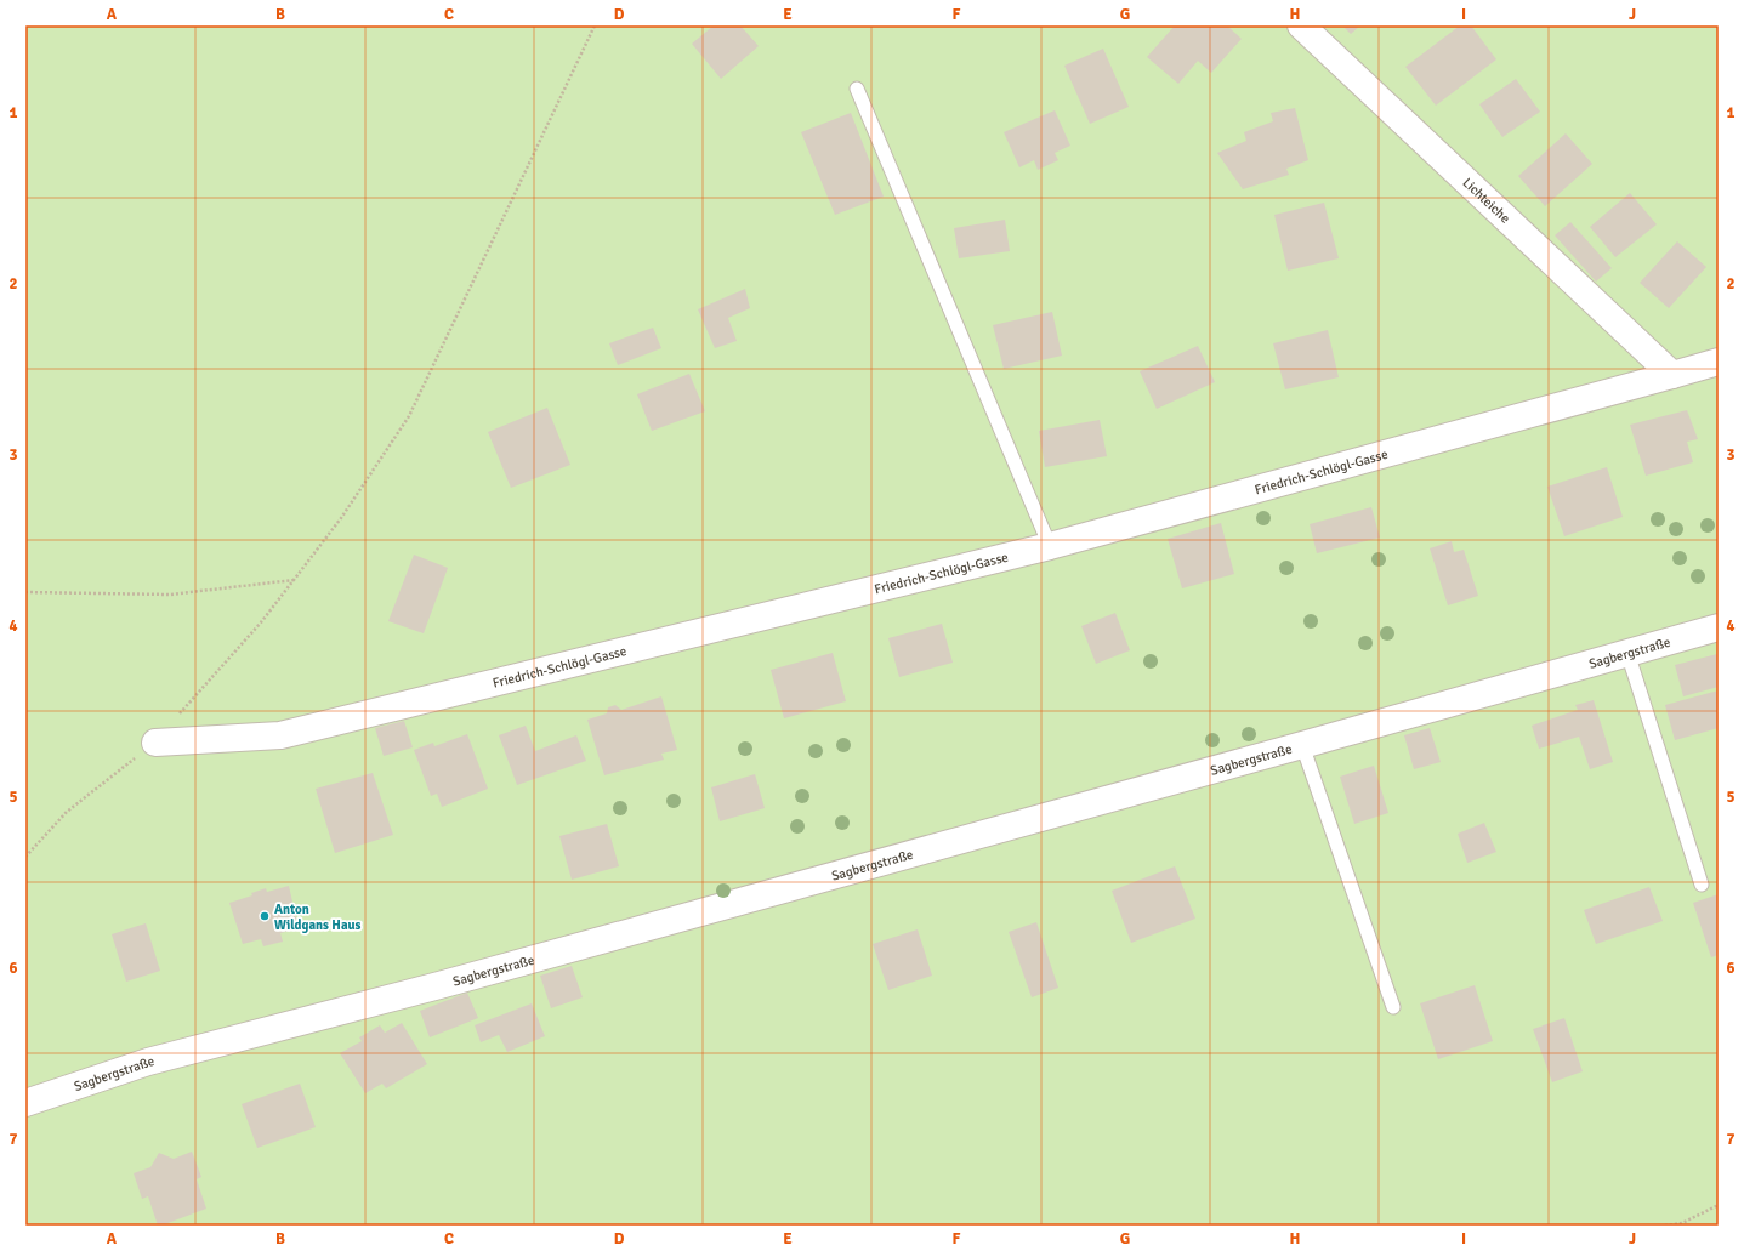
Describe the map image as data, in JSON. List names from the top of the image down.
{
  "streets": {
    "street": ["Lichteiche", "Friedrich-Schlögl-Gasse", "Sagbergstraße"]
  },
  "crossings": [
    ["Lichteiche", "Friedrich-Schlögl-Gasse"]
  ],
  "places": ["Anton Wildgans Haus"],
  "grid": {
    "columns": [
      "A",
      "B",
      "C",
      "D",
      "E",
      "F",
      "G",
      "H",
      "I",
      "J"
    ],
    "rows": [
      "1",
      "2",
      "3",
      "4",
      "5",
      "6",
      "7"
    ]
  }
}
